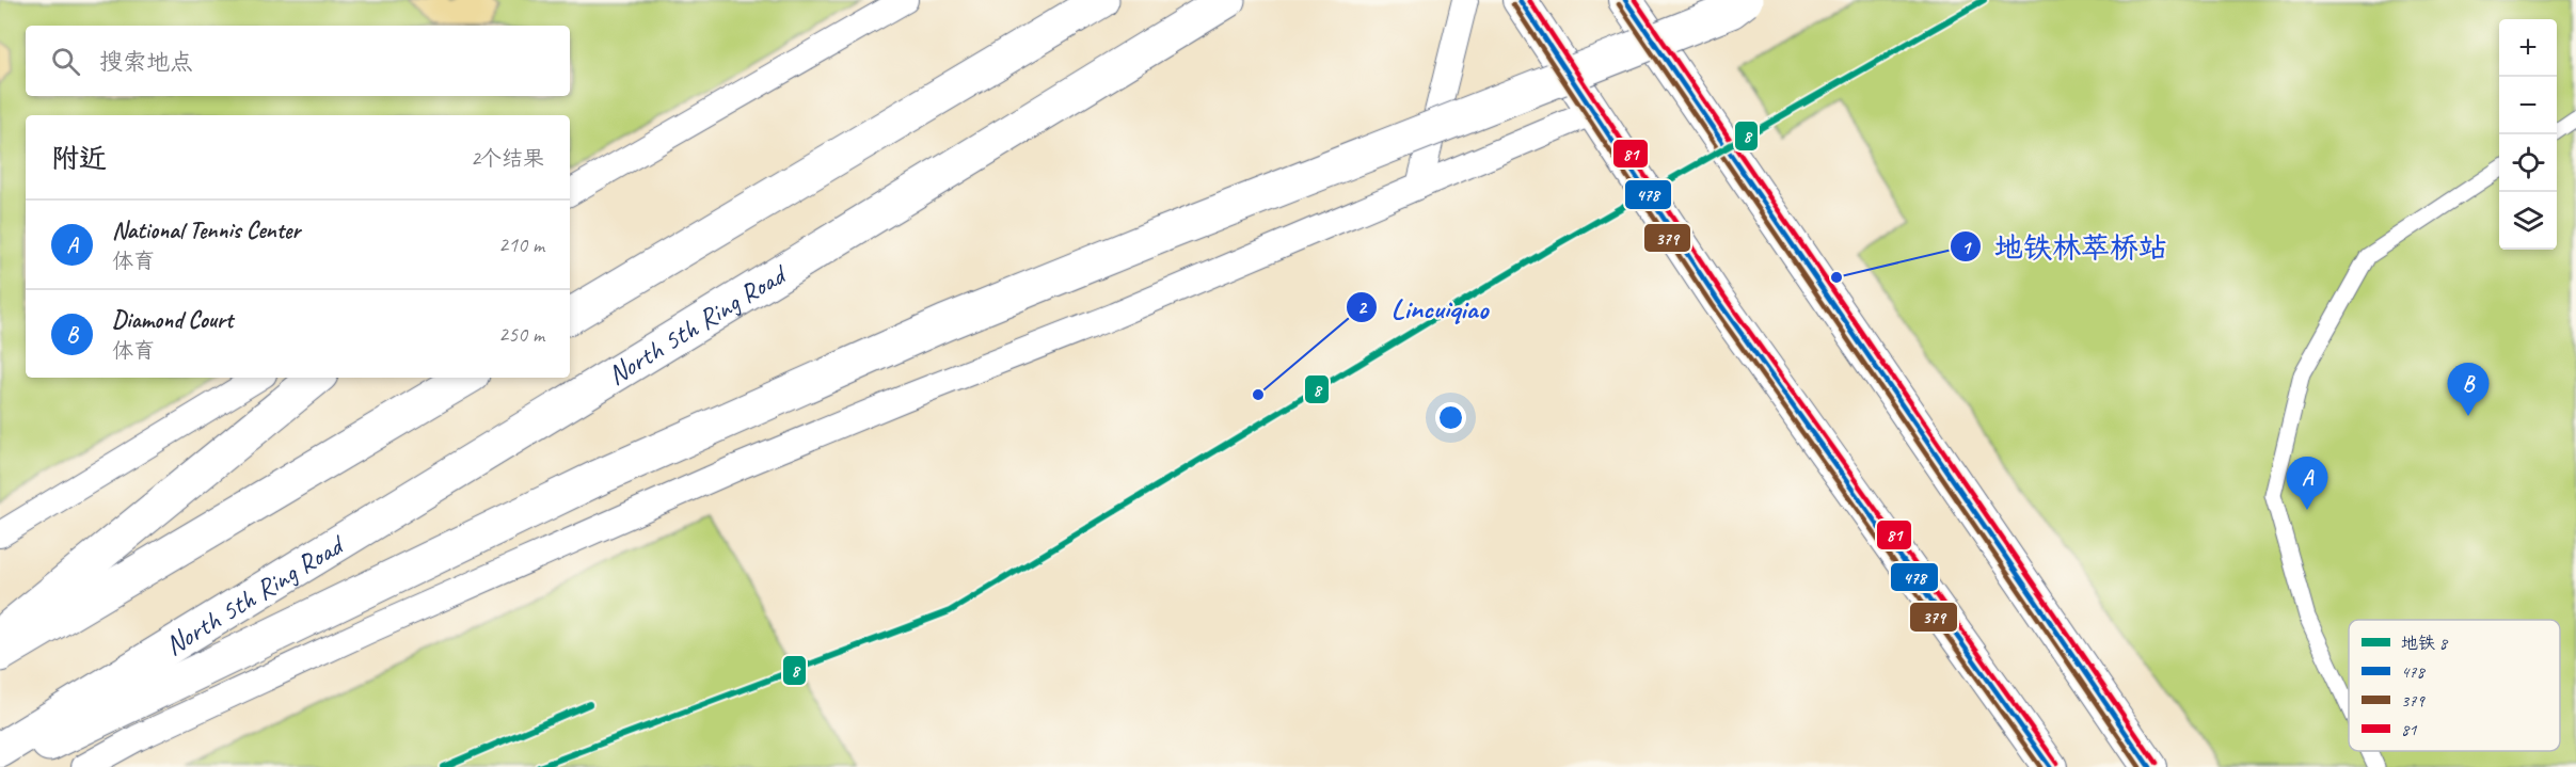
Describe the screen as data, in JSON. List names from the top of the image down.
{
  "streets": {
    "highway": ["North 5th Ring Road"]
  },
  "places": ["地铁林萃桥站", "Lincuiqiao"],
  "lines": [
    "metro line 8",
    "transit line 478",
    "transit line 81",
    "transit line 379"
  ],
  "legend": [
    "地铁 8",
    "478",
    "379",
    "81"
  ],
  "page": {
    "map_buttons": ["+", "−"],
    "search": "搜索地点",
    "heading": ["附近", "2个结果"],
    "list": [
      {
        "mark": "A",
        "name": "National Tennis Center",
        "note": "体育",
        "value": "210 m"
      },
      {
        "mark": "B",
        "name": "Diamond Court",
        "note": "体育",
        "value": "250 m"
      }
    ],
    "pins": ["B", "A"]
  }
}
